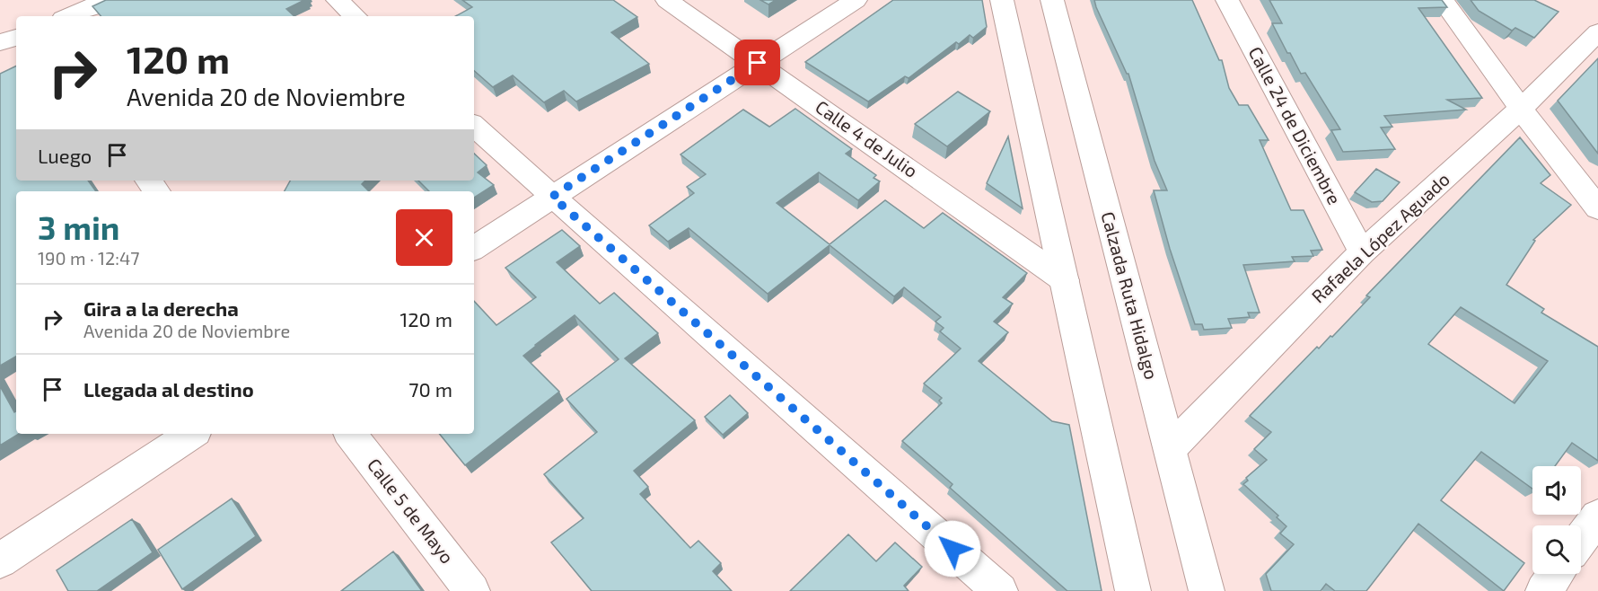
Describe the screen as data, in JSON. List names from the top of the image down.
{
  "streets": {
    "street": [
      "Calle 24 de Diciembre",
      "Calle 4 de Julio",
      "Rafaela López Aguado",
      "Calzada Ruta Hidalgo",
      "Calle 5 de Mayo"
    ]
  },
  "crossings": [
    ["Calle 24 de Diciembre", "Rafaela López Aguado"],
    ["Rafaela López Aguado", "Calzada Ruta Hidalgo"]
  ],
  "page": {
    "turn": ["120 m", "Avenida 20 de Noviembre"],
    "then": "Luego",
    "heading": ["3 min", "190 m · 12:47"],
    "list": [
      {
        "name": "Gira a la derecha",
        "note": "Avenida 20 de Noviembre",
        "value": "120 m"
      },
      {
        "name": "Llegada al destino",
        "value": "70 m"
      }
    ]
  }
}
